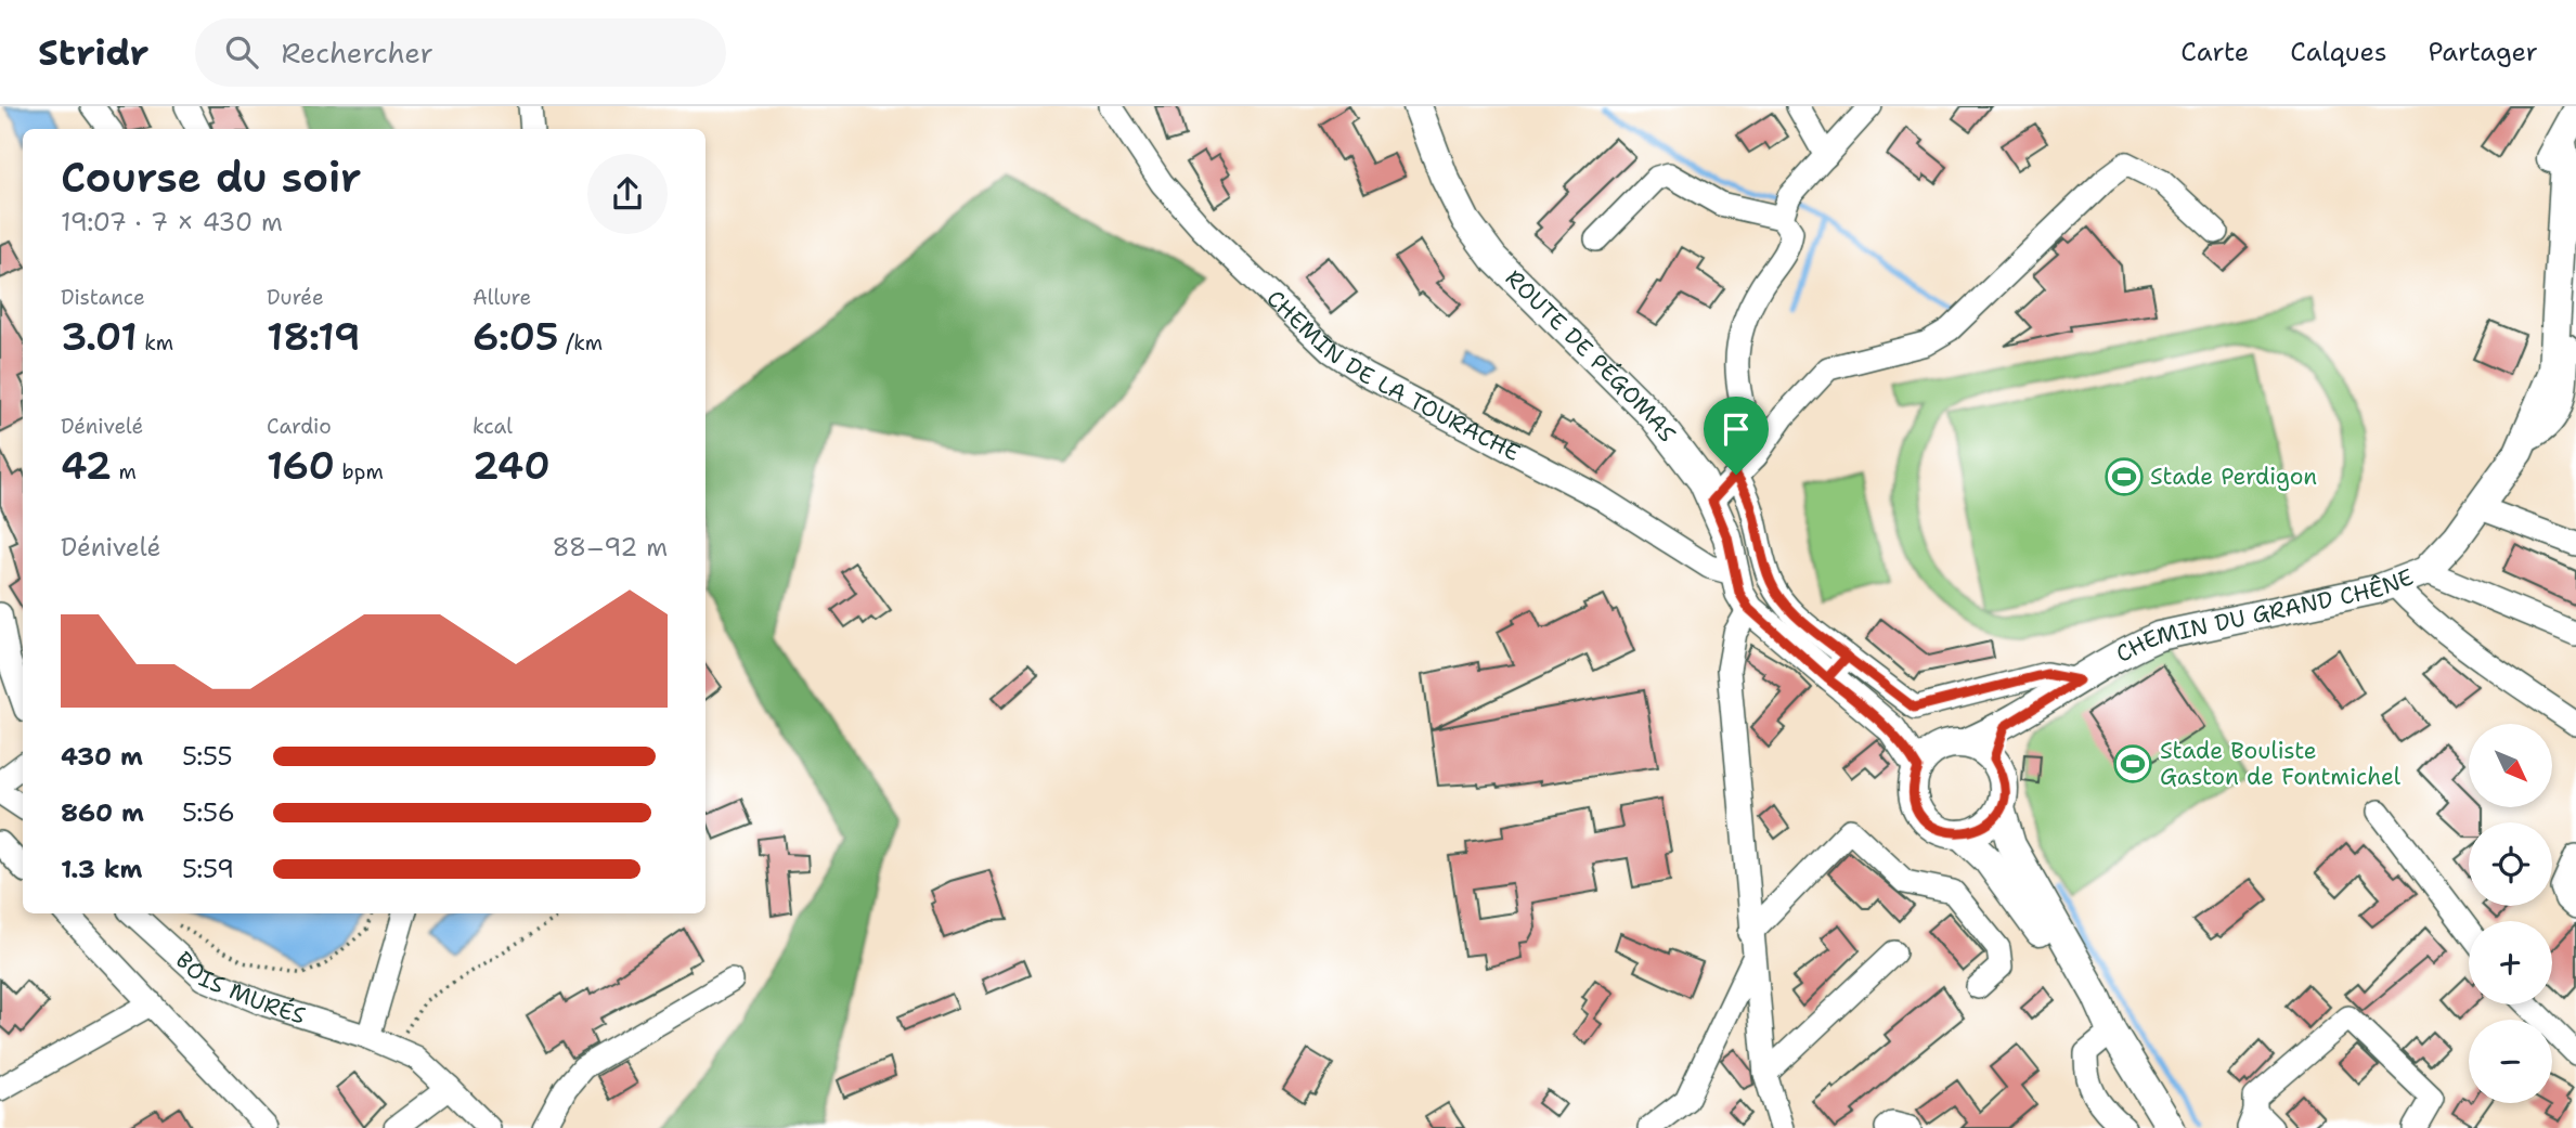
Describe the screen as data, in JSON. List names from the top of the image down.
{
  "streets": {
    "main road": ["ROUTE DE PÉGOMAS", "CHEMIN DU GRAND CHÊNE"],
    "street": ["CHEMIN DE LA TOURACHE", "BOIS MURÉS"]
  },
  "crossings": [
    ["ROUTE DE PÉGOMAS", "CHEMIN DE LA TOURACHE"],
    ["ROUTE DE PÉGOMAS", "CHEMIN DU GRAND CHÊNE"]
  ],
  "places": {
    "sports": ["Stade Perdigon", "Stade Bouliste Gaston de Fontmichel"]
  },
  "north": "bottom right",
  "page": {
    "header": "Stridr",
    "search": "Rechercher",
    "nav": ["Carte", "Calques", "Partager"],
    "heading": ["Course du soir", "19:07 · 7 × 430 m"],
    "stats": [
      ["Distance", "3.01 km"],
      ["Durée", "18:19"],
      ["Allure", "6:05 /km"],
      ["Dénivelé", "42 m"],
      ["Cardio", "160 bpm"],
      ["kcal", "240"]
    ],
    "chart": ["Dénivelé", "88–92 m"],
    "map_buttons": ["+", "−"],
    "list": [
      {
        "name": "430 m",
        "note": "5:55"
      },
      {
        "name": "860 m",
        "note": "5:56"
      },
      {
        "name": "1.3 km",
        "note": "5:59"
      }
    ]
  }
}
